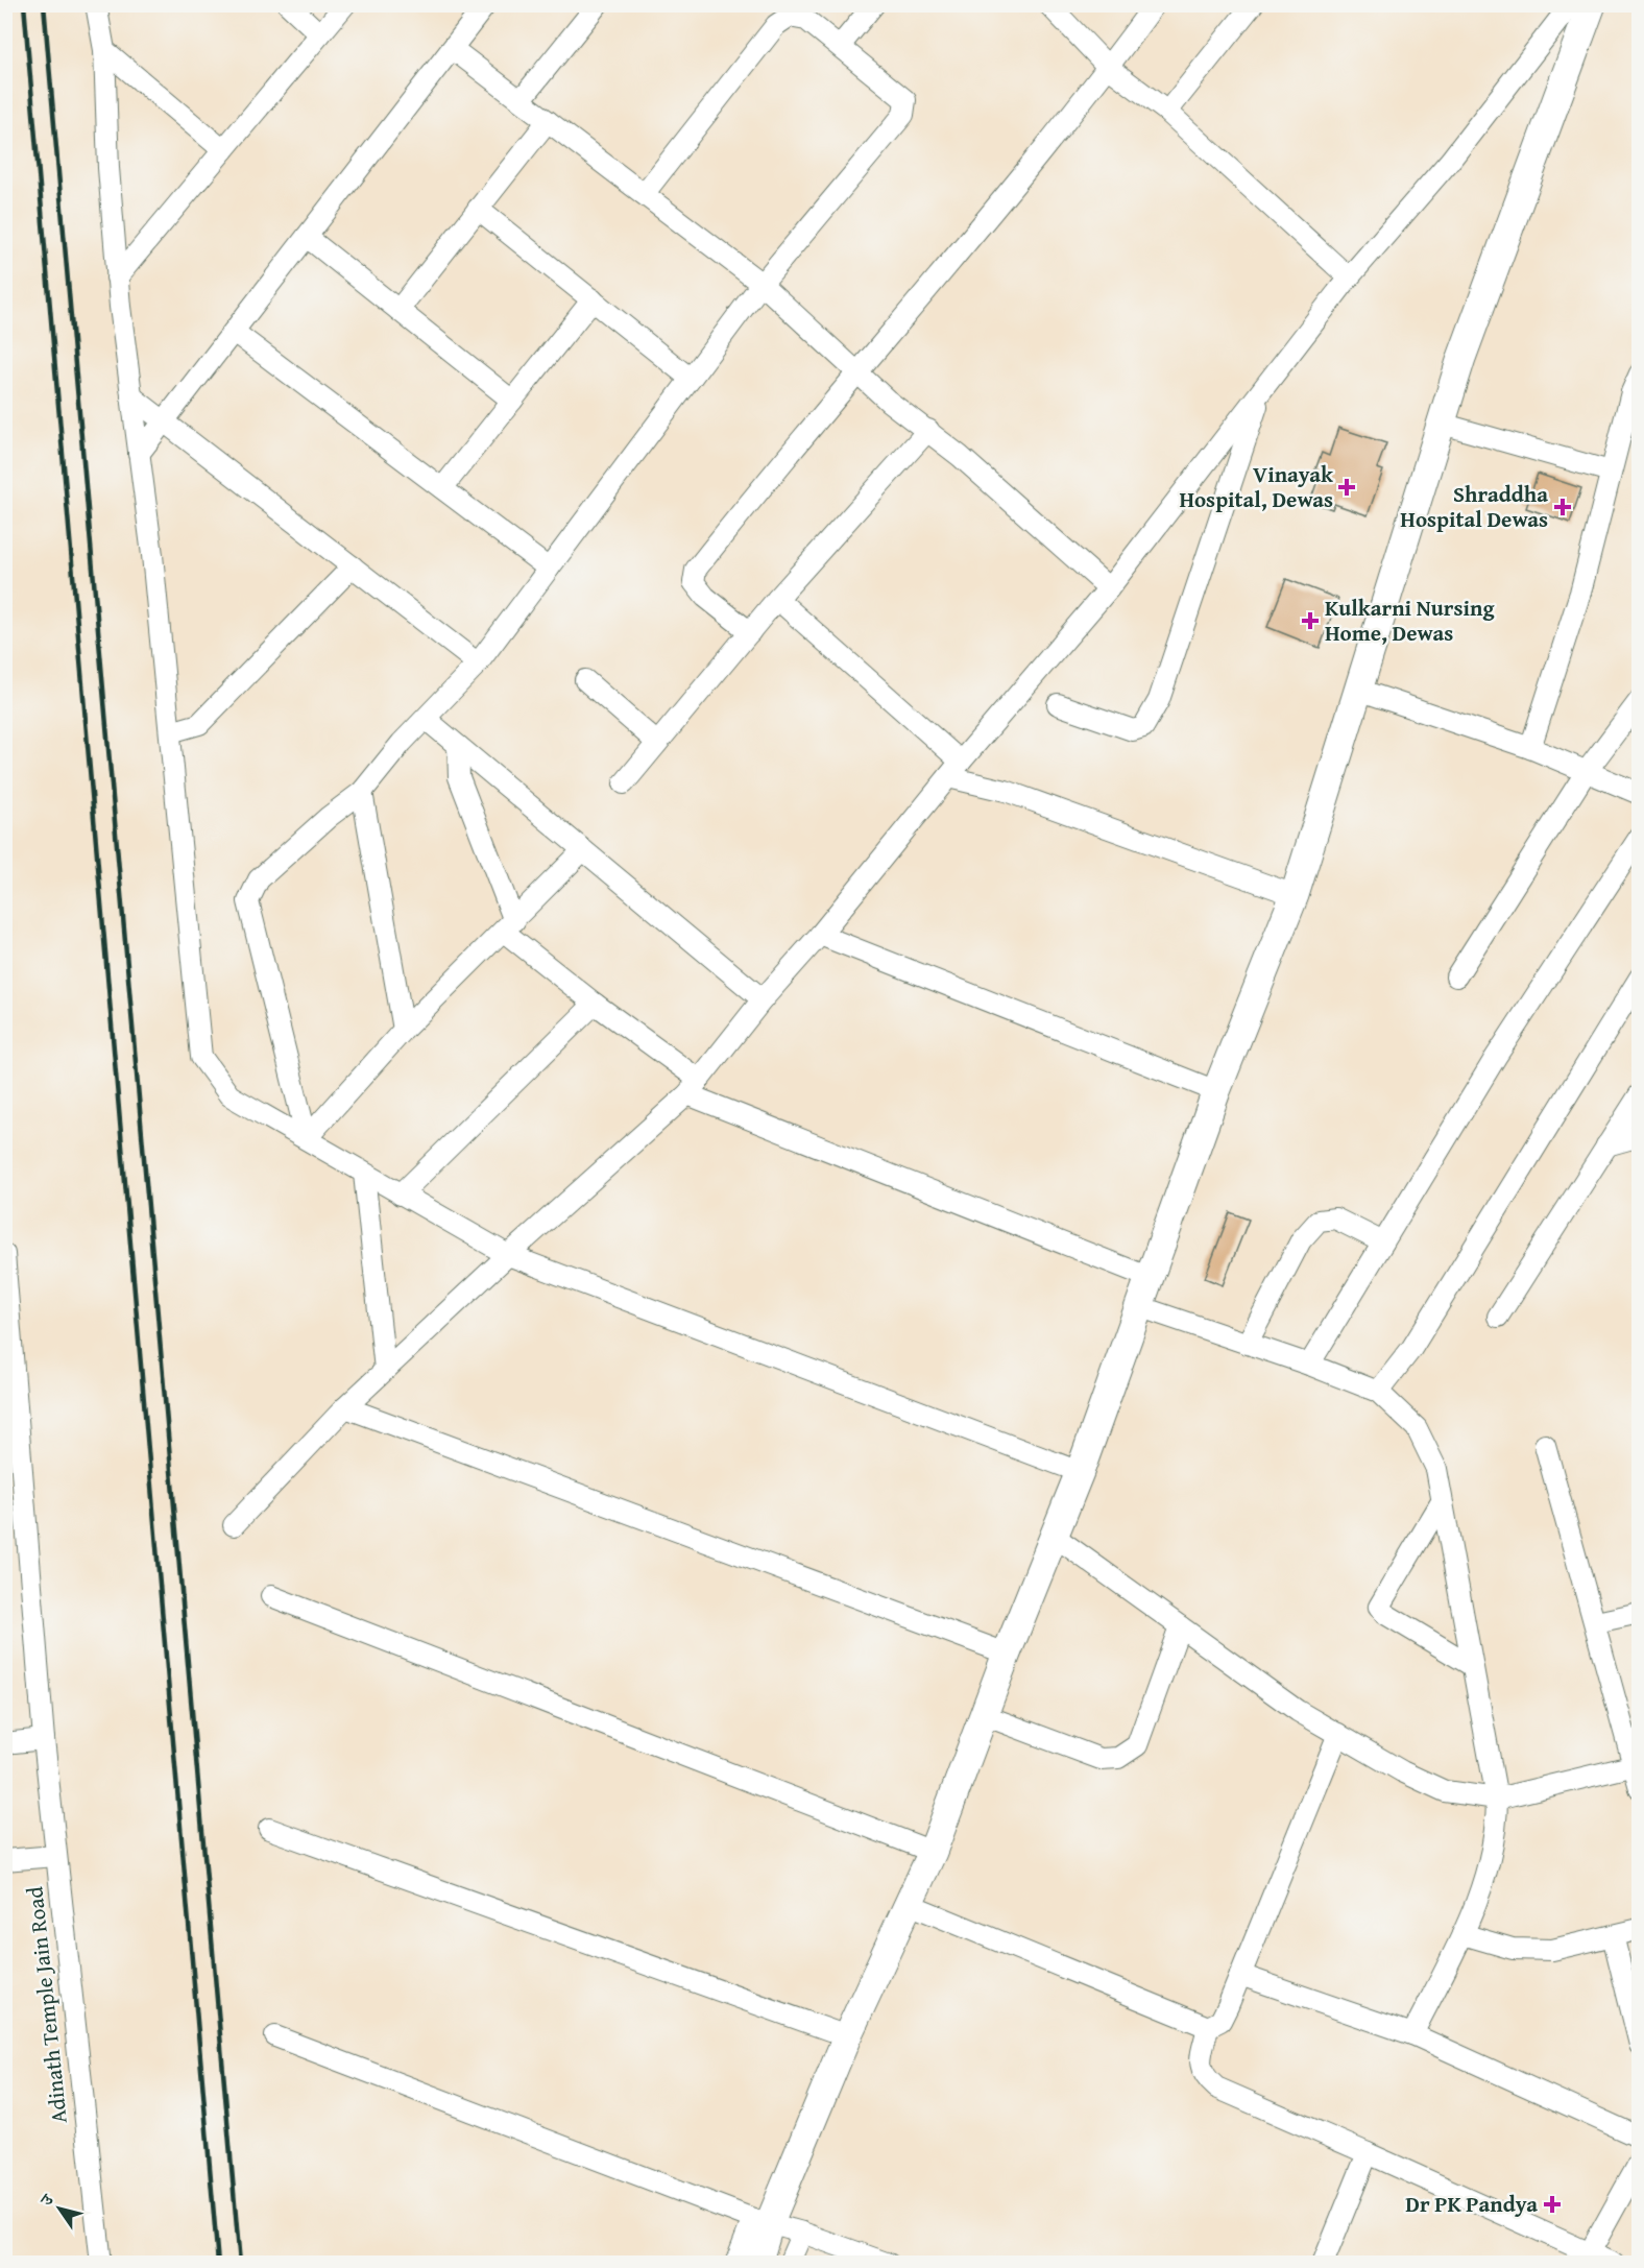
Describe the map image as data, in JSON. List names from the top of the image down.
{
  "streets": {
    "street": ["Adinath Temple Jain Road"]
  },
  "places": {
    "health": [
      "Vinayak Hospital, Dewas",
      "Shraddha Hospital Dewas",
      "Kulkarni Nursing Home, Dewas",
      "Dr PK Pandya"
    ]
  },
  "north": "top left"
}
